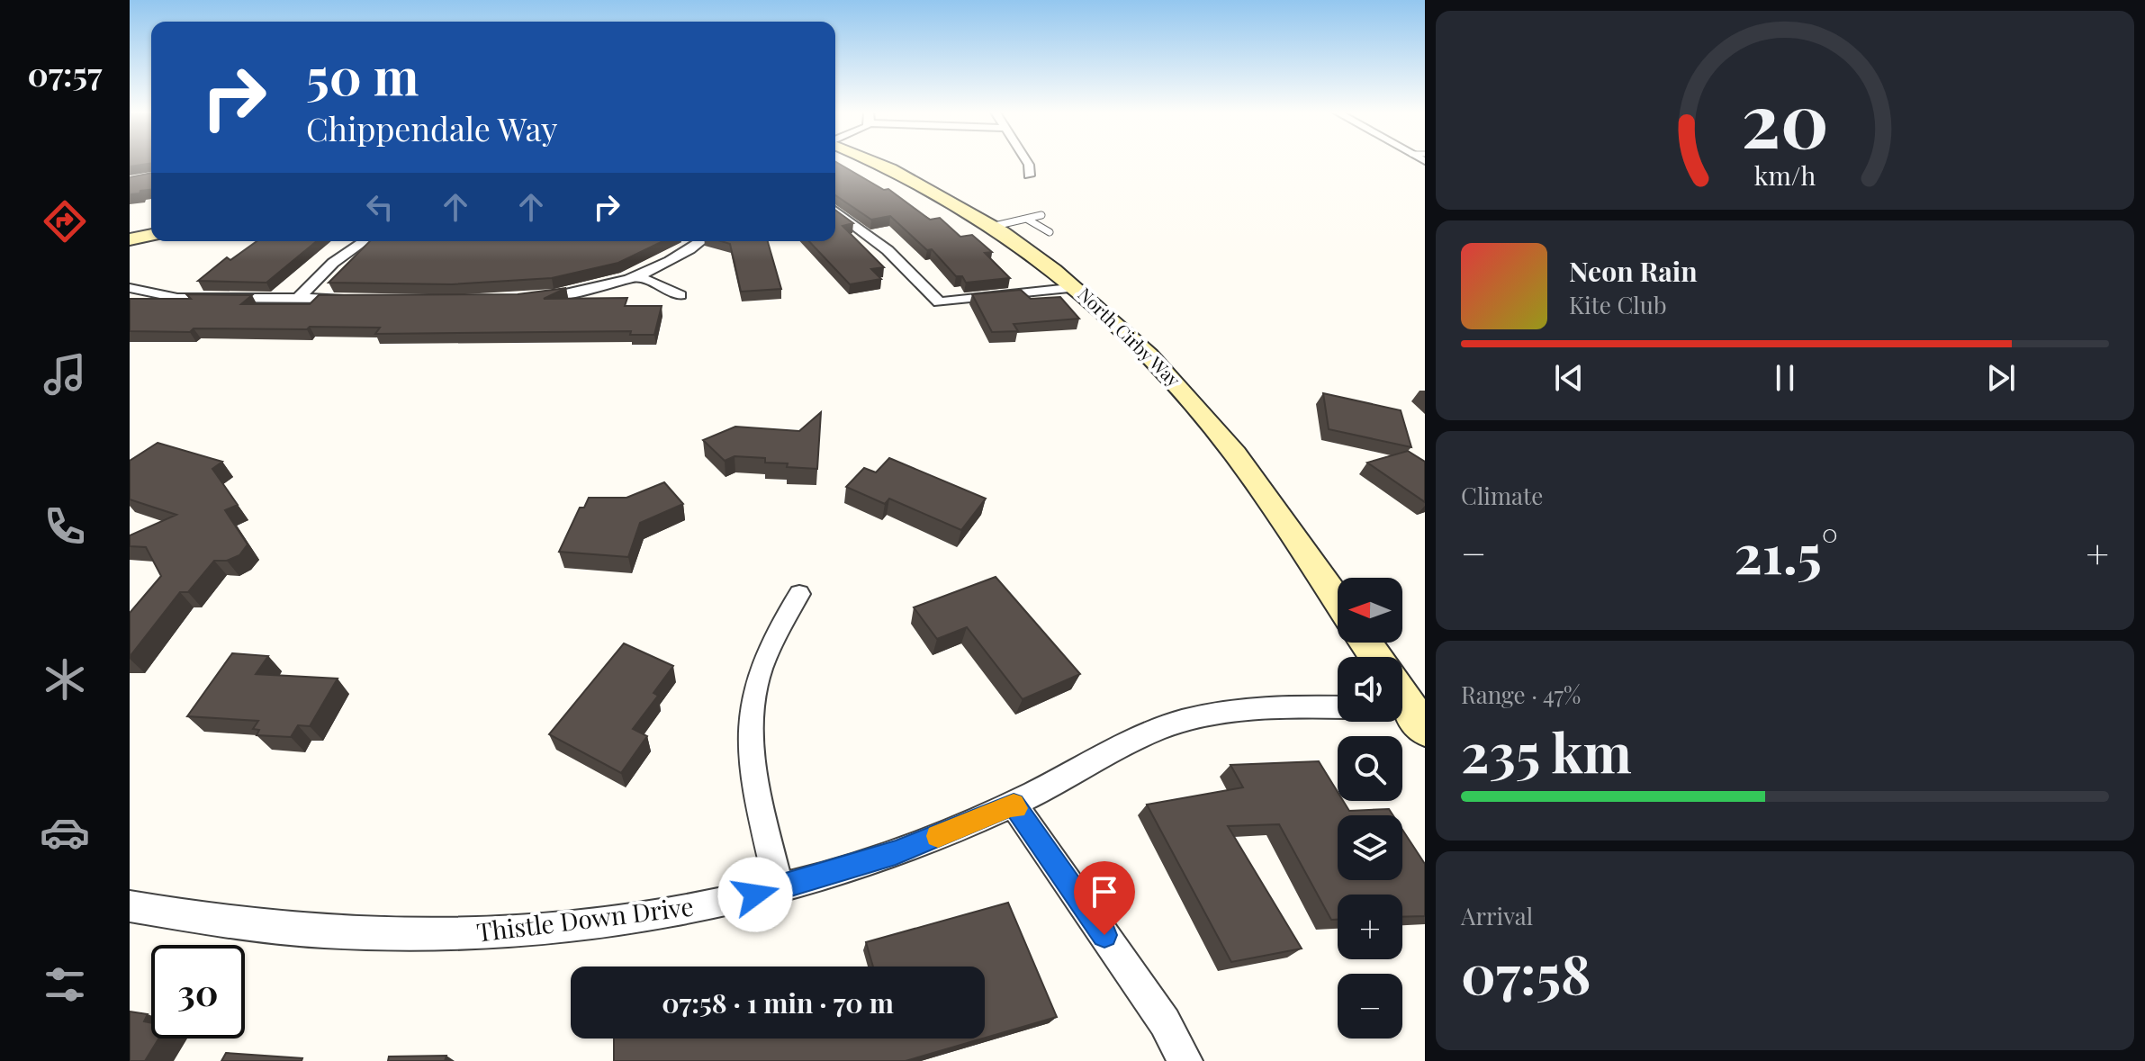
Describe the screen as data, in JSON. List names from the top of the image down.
{
  "streets": {
    "street": ["North Cirby Way", "Thistle Down Drive"]
  },
  "north": "left",
  "page": {
    "tabs": "07:57",
    "turn": ["50 m", "Chippendale Way"],
    "song": ["Neon Rain", "Kite Club"],
    "tile": [
      "Climate",
      ["Range · 47%", "235 km"],
      ["Arrival", "07:58"]
    ],
    "heat": ["−", "21.5°", "+"],
    "map_buttons": ["+", "−"],
    "limit": "30",
    "trip": "07:58 · 1 min · 70 m",
    "gauge": ["20", "km/h"]
  }
}
